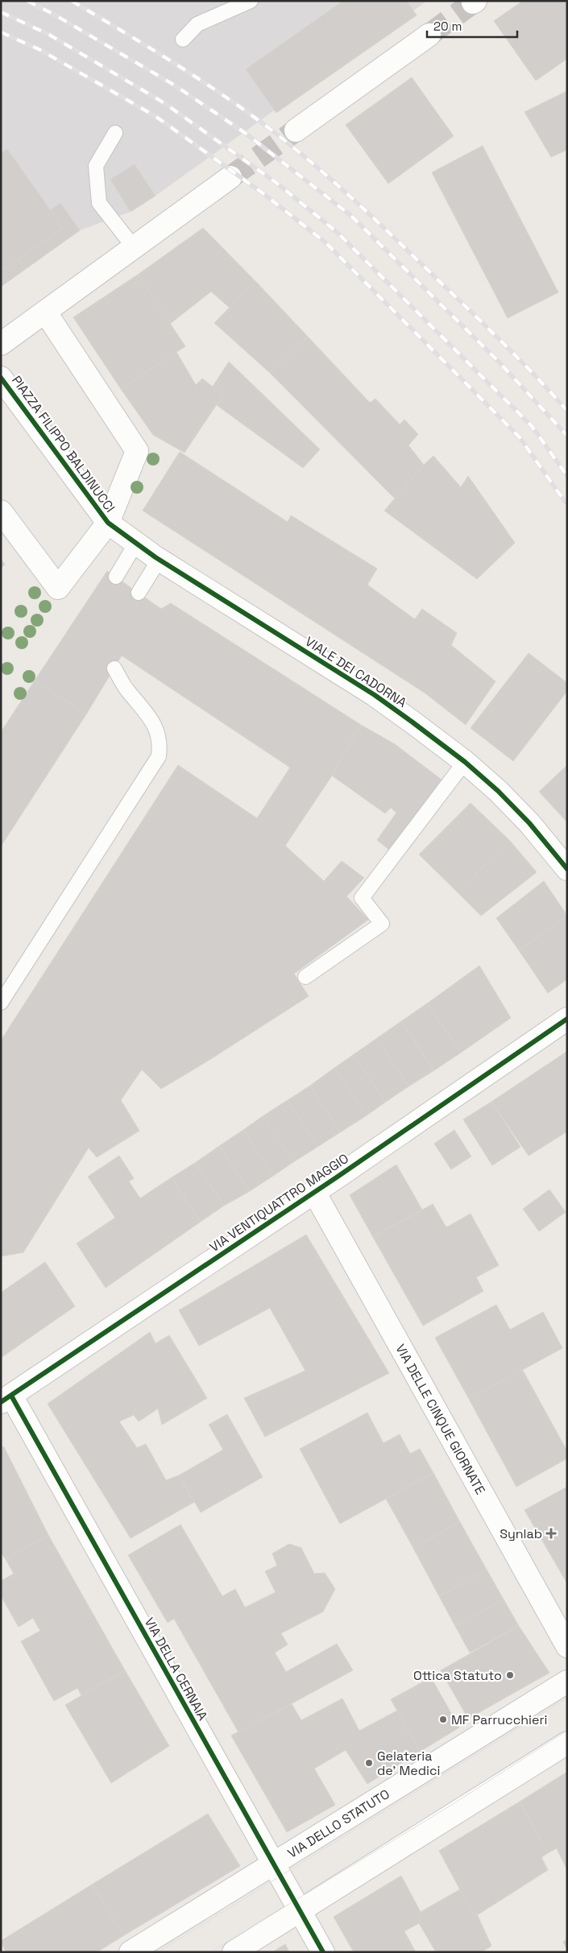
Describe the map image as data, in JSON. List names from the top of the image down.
{
  "streets": {
    "street": [
      "PIAZZA FILIPPO BALDINUCCI",
      "VIALE DEI CADORNA",
      "VIA VENTIQUATTRO MAGGIO",
      "VIA DELLE CINQUE GIORNATE",
      "VIA DELLA CERNAIA",
      "VIA DELLO STATUTO"
    ]
  },
  "crossings": [
    ["PIAZZA FILIPPO BALDINUCCI", "VIALE DEI CADORNA"],
    ["VIA VENTIQUATTRO MAGGIO", "VIA DELLE CINQUE GIORNATE"],
    ["VIA VENTIQUATTRO MAGGIO", "VIA DELLA CERNAIA"],
    ["VIA DELLA CERNAIA", "VIA DELLO STATUTO"]
  ],
  "places": {
    "health": ["Synlab"],
    "other": ["Ottica Statuto", "MF Parrucchieri", "Gelateria de' Medici"]
  },
  "scale_bar": "20 m"
}
